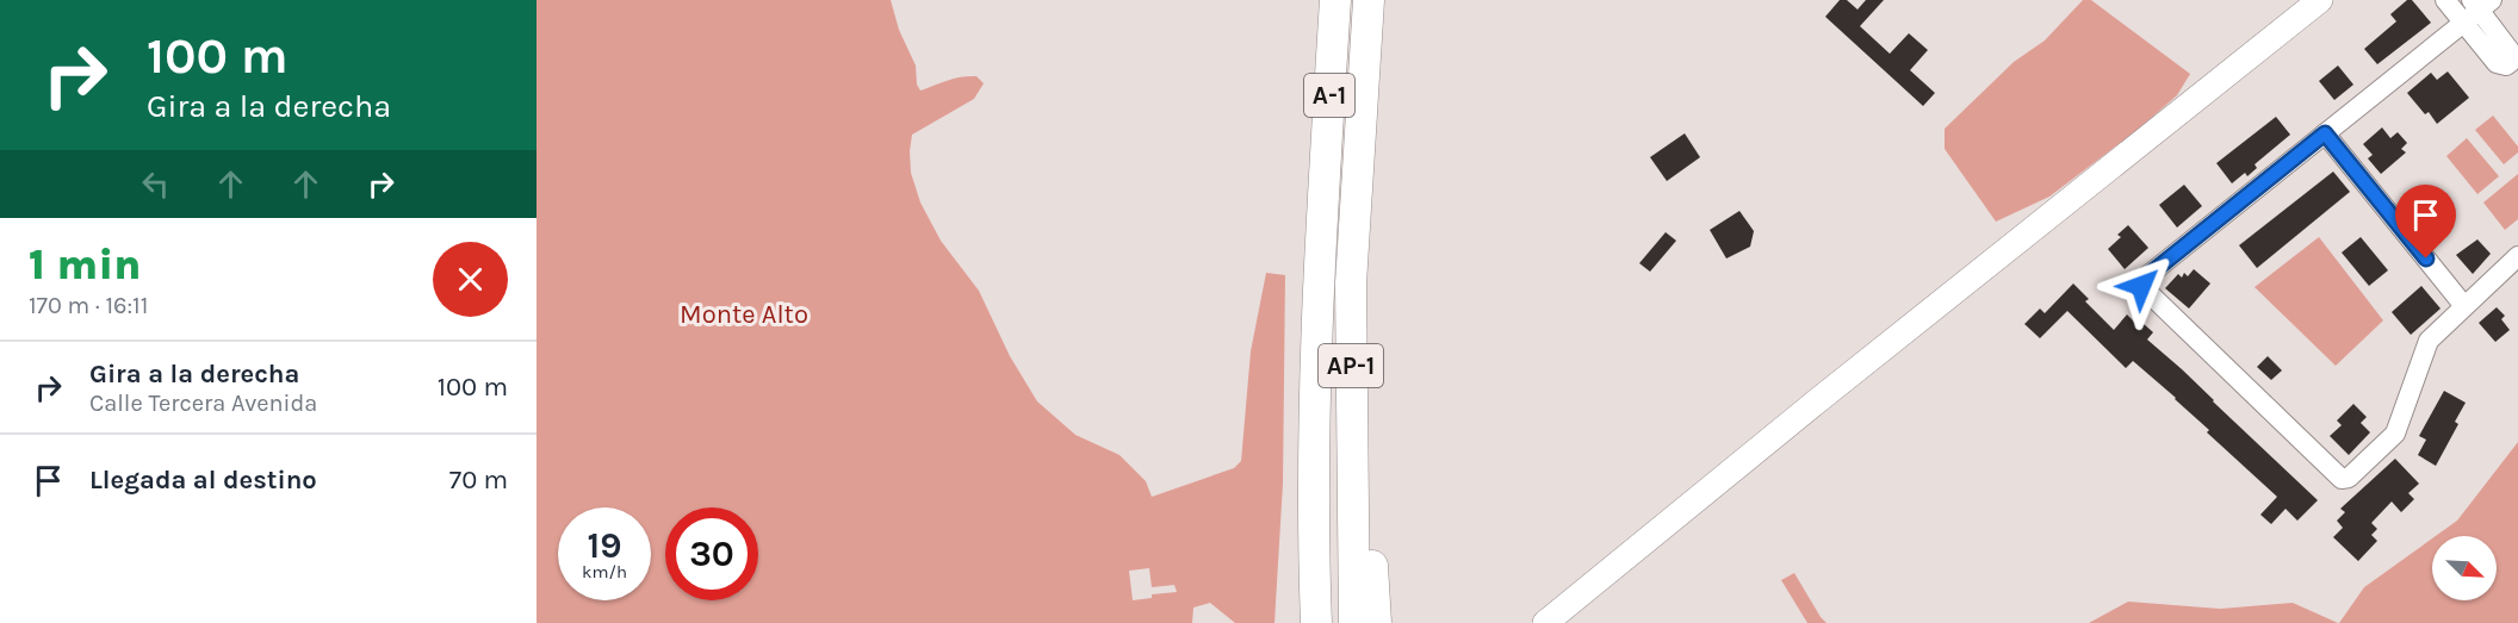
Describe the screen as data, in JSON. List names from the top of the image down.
{
  "streets": {
    "highway": ["A-1", "AP-1"]
  },
  "crossings": [
    ["A-1", "AP-1"]
  ],
  "parks": ["Monte Alto"],
  "north": "bottom right",
  "page": {
    "turn": ["100 m", "Gira a la derecha"],
    "heading": ["1 min", "170 m · 16:11"],
    "list": [
      {
        "name": "Gira a la derecha",
        "note": "Calle Tercera Avenida",
        "value": "100 m"
      },
      {
        "name": "Llegada al destino",
        "value": "70 m"
      }
    ],
    "speed": "19 km/h",
    "limit": "30"
  }
}
